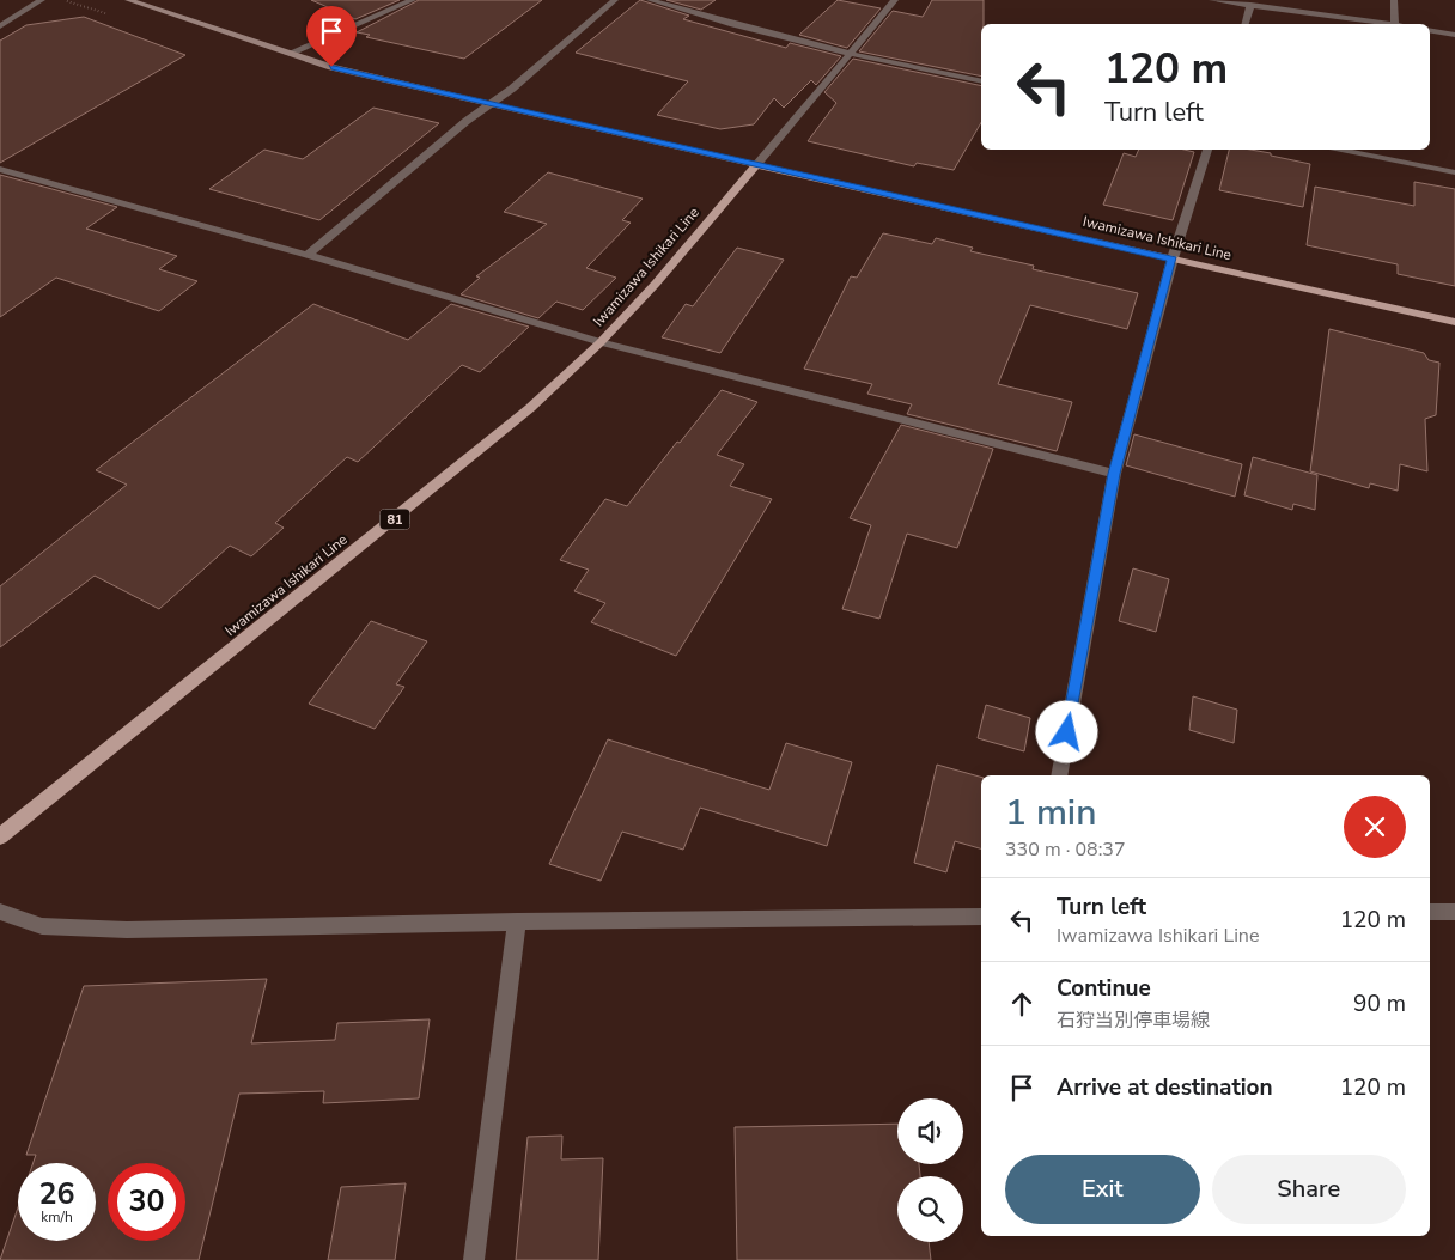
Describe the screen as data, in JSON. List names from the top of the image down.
{
  "streets": {
    "main road": ["Iwamizawa Ishikari Line", "81"]
  },
  "page": {
    "turn": ["120 m", "Turn left"],
    "heading": ["1 min", "330 m · 08:37"],
    "list": [
      {
        "name": "Turn left",
        "note": "Iwamizawa Ishikari Line",
        "value": "120 m"
      },
      {
        "name": "Continue",
        "note": "石狩当別停車場線",
        "value": "90 m"
      },
      {
        "name": "Arrive at destination",
        "value": "120 m"
      }
    ],
    "buttons": ["Exit", "Share"],
    "speed": "26 km/h",
    "limit": "30"
  }
}
